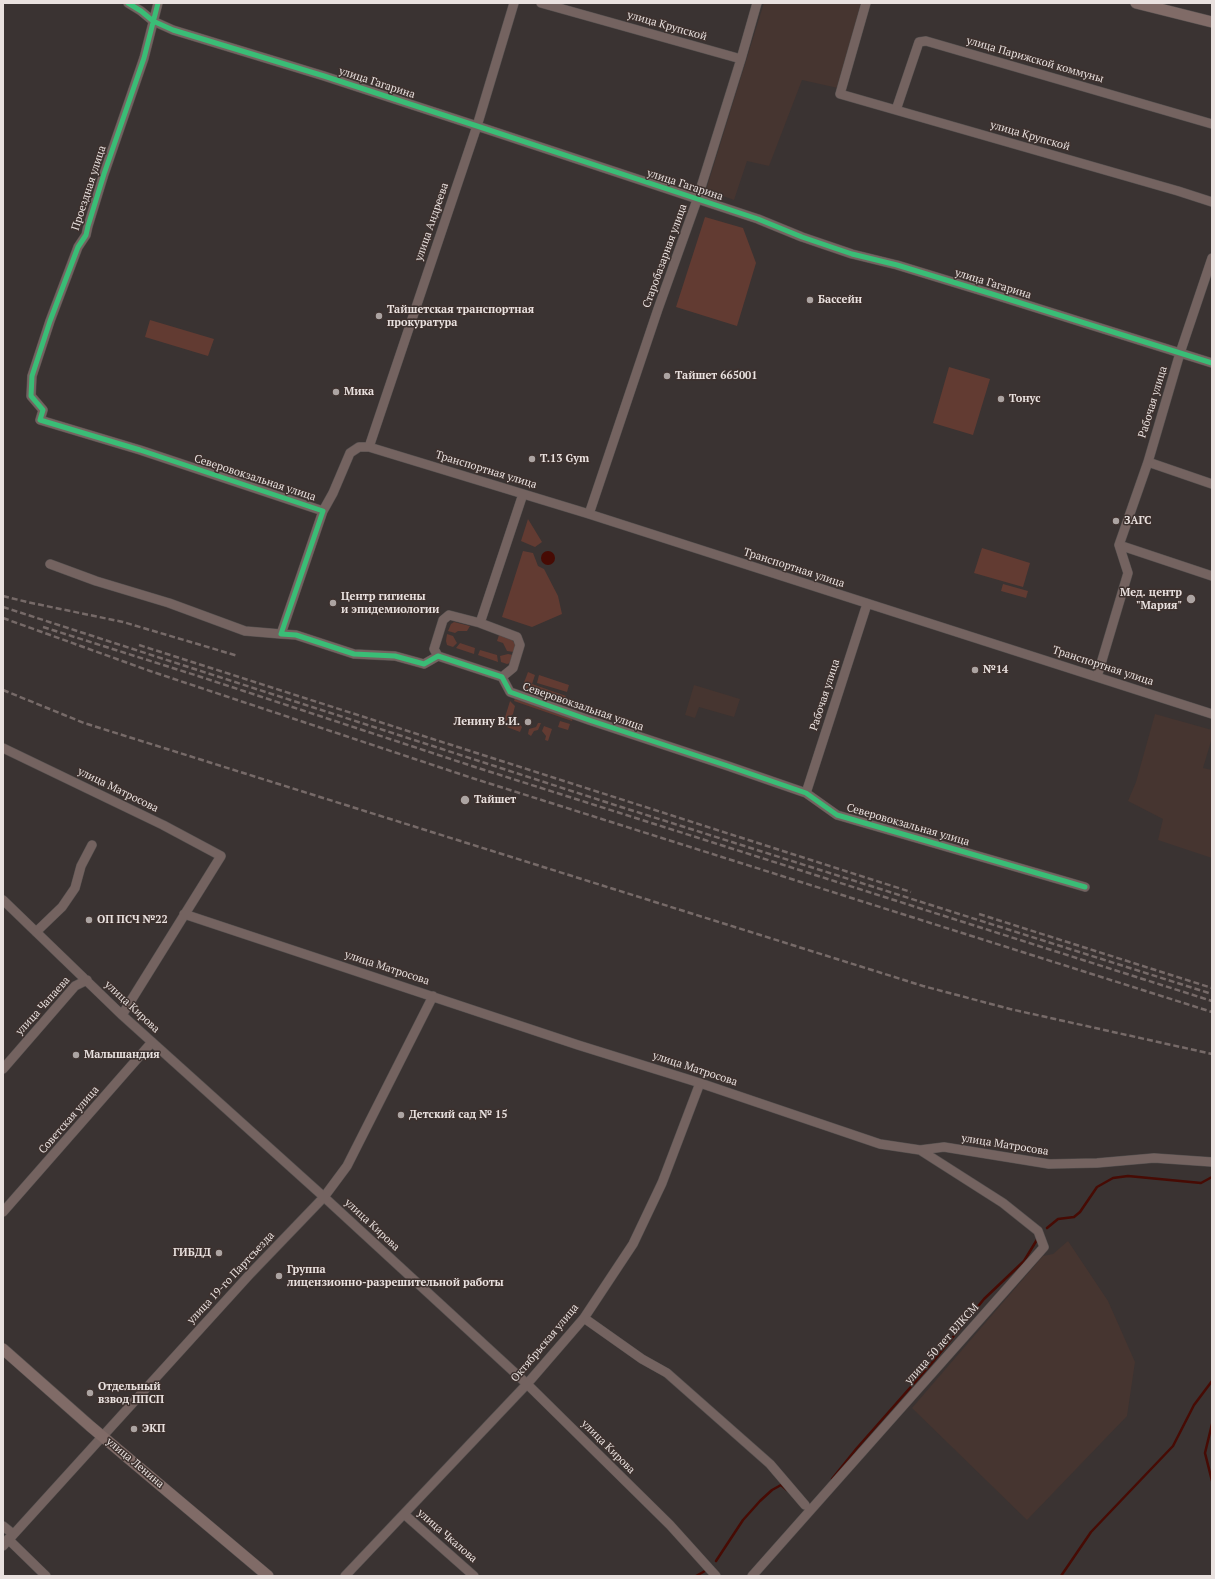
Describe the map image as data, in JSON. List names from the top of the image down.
{
  "streets": {
    "main road": ["улица Ленина"],
    "street": [
      "улица Крупской",
      "улица Парижской коммуны",
      "улица Гагарина",
      "Проездная улица",
      "улица Андреева",
      "Старобазарная улица",
      "Рабочая улица",
      "Транспортная улица",
      "Северовокзальная улица",
      "улица Матросова",
      "улица Чапаева",
      "улица Кирова",
      "Советская улица",
      "улица 19-го Партсъезда",
      "Октябрьская улица",
      "улица 50 лет ВЛКСМ",
      "улица Чкалова"
    ]
  },
  "crossings": [
    ["улица Крупской", "улица Парижской коммуны"],
    ["улица Крупской", "Старобазарная улица"],
    ["улица Гагарина", "Проездная улица"],
    ["улица Гагарина", "улица Андреева"],
    ["улица Гагарина", "Старобазарная улица"],
    ["улица Гагарина", "Рабочая улица"],
    ["Проездная улица", "Северовокзальная улица"],
    ["улица Андреева", "Транспортная улица"],
    ["Старобазарная улица", "Транспортная улица"],
    ["Рабочая улица", "Транспортная улица"],
    ["Рабочая улица", "Северовокзальная улица"],
    ["улица Матросова", "улица 19-го Партсъезда"],
    ["улица Матросова", "Октябрьская улица"],
    ["улица Матросова", "улица 50 лет ВЛКСМ"],
    ["улица Чапаева", "улица Кирова"],
    ["улица Кирова", "Советская улица"],
    ["улица Кирова", "улица 19-го Партсъезда"],
    ["улица Кирова", "Октябрьская улица"],
    ["улица 19-го Партсъезда", "улица Ленина"],
    ["Октябрьская улица", "улица Чкалова"]
  ],
  "places": [
    "Бассейн",
    "Тайшетская транспортная прокуратура",
    "Тайшет 665001",
    "Мика",
    "Тонус",
    "T.13 Gym",
    "ЗАГС",
    "Мед. центр \"Мария\"",
    "Центр гигиены и эпидемиологии",
    "№14",
    "Ленину В.И.",
    "Тайшет",
    "ОП ПСЧ №22",
    "Малышандия",
    "Детский сад № 15",
    "ГИБДД",
    "Группа лицензионно-разрешительной работы",
    "Отдельный взвод ППСП",
    "ЭКП"
  ]
}
